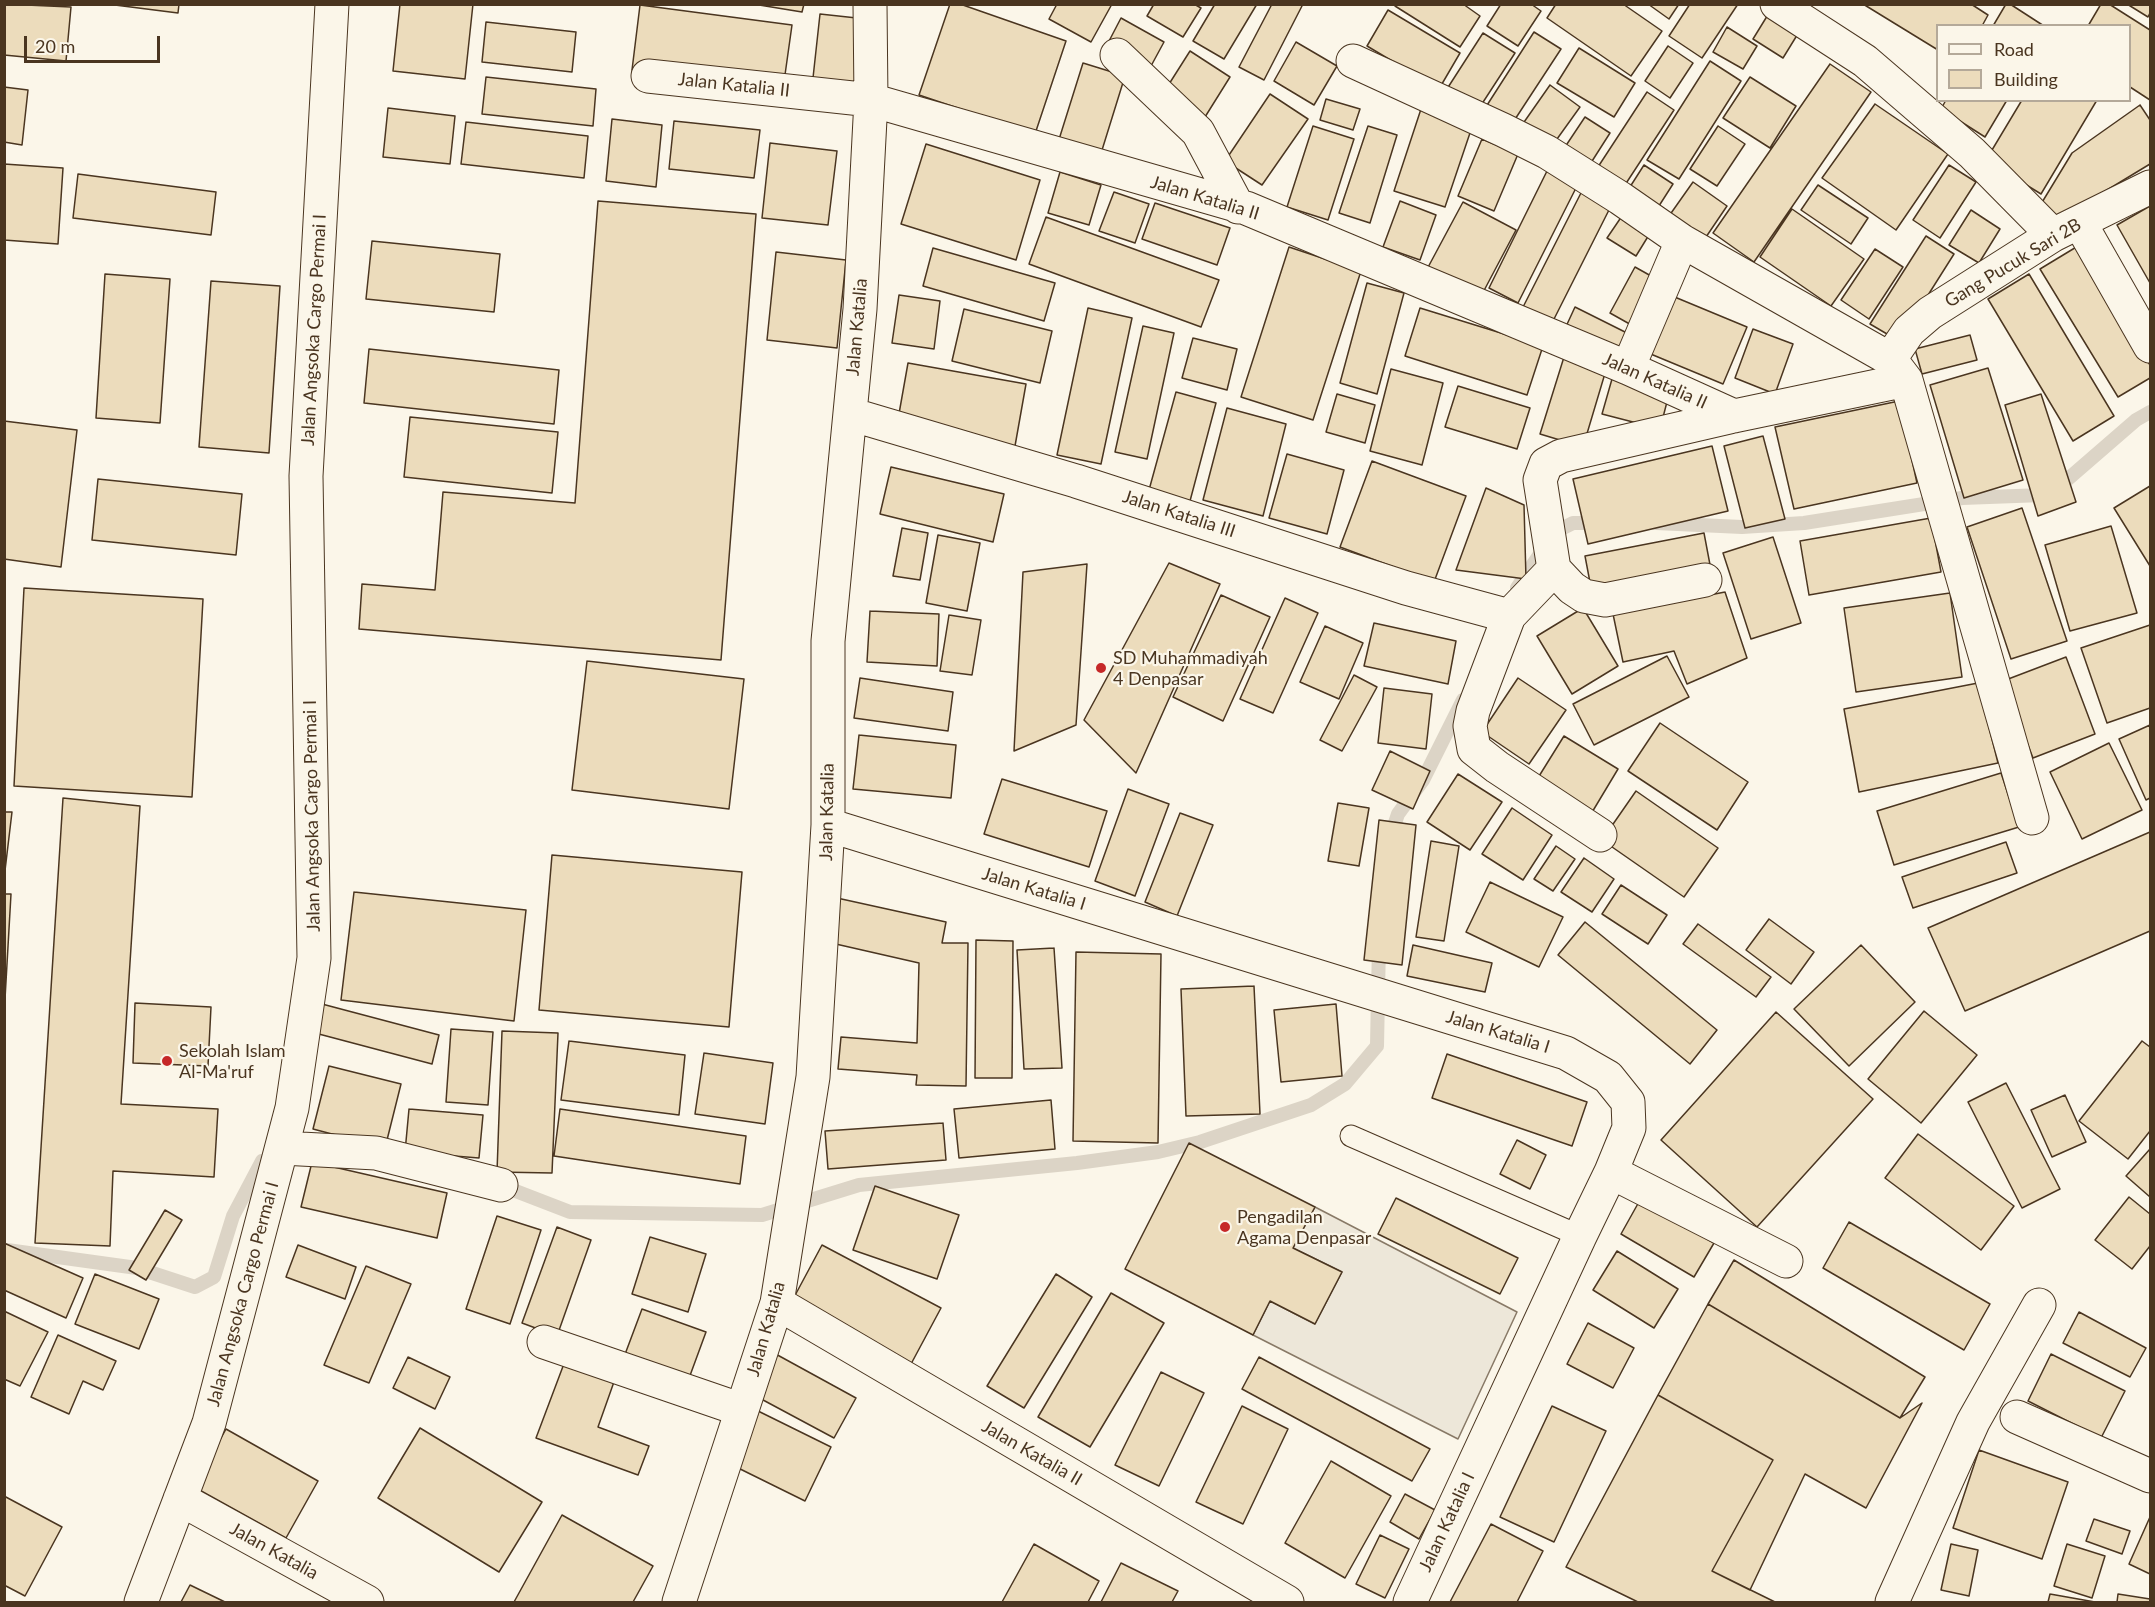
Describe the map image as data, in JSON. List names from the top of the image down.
{
  "streets": {
    "street": [
      "Jalan Katalia II",
      "Gang Pucuk Sari 2B",
      "Jalan Katalia",
      "Jalan Angsoka Cargo Permai I",
      "Jalan Katalia III",
      "Jalan Katalia I"
    ]
  },
  "crossings": [
    ["Jalan Katalia II", "Jalan Katalia"],
    ["Jalan Katalia", "Jalan Angsoka Cargo Permai I"],
    ["Jalan Katalia", "Jalan Katalia III"],
    ["Jalan Katalia", "Jalan Katalia I"]
  ],
  "places": ["SD Muhammadiyah 4 Denpasar", "Sekolah Islam Al-Ma'ruf", "Pengadilan Agama Denpasar"],
  "legend": ["Road", "Building"],
  "scale_bar": "20 m"
}
